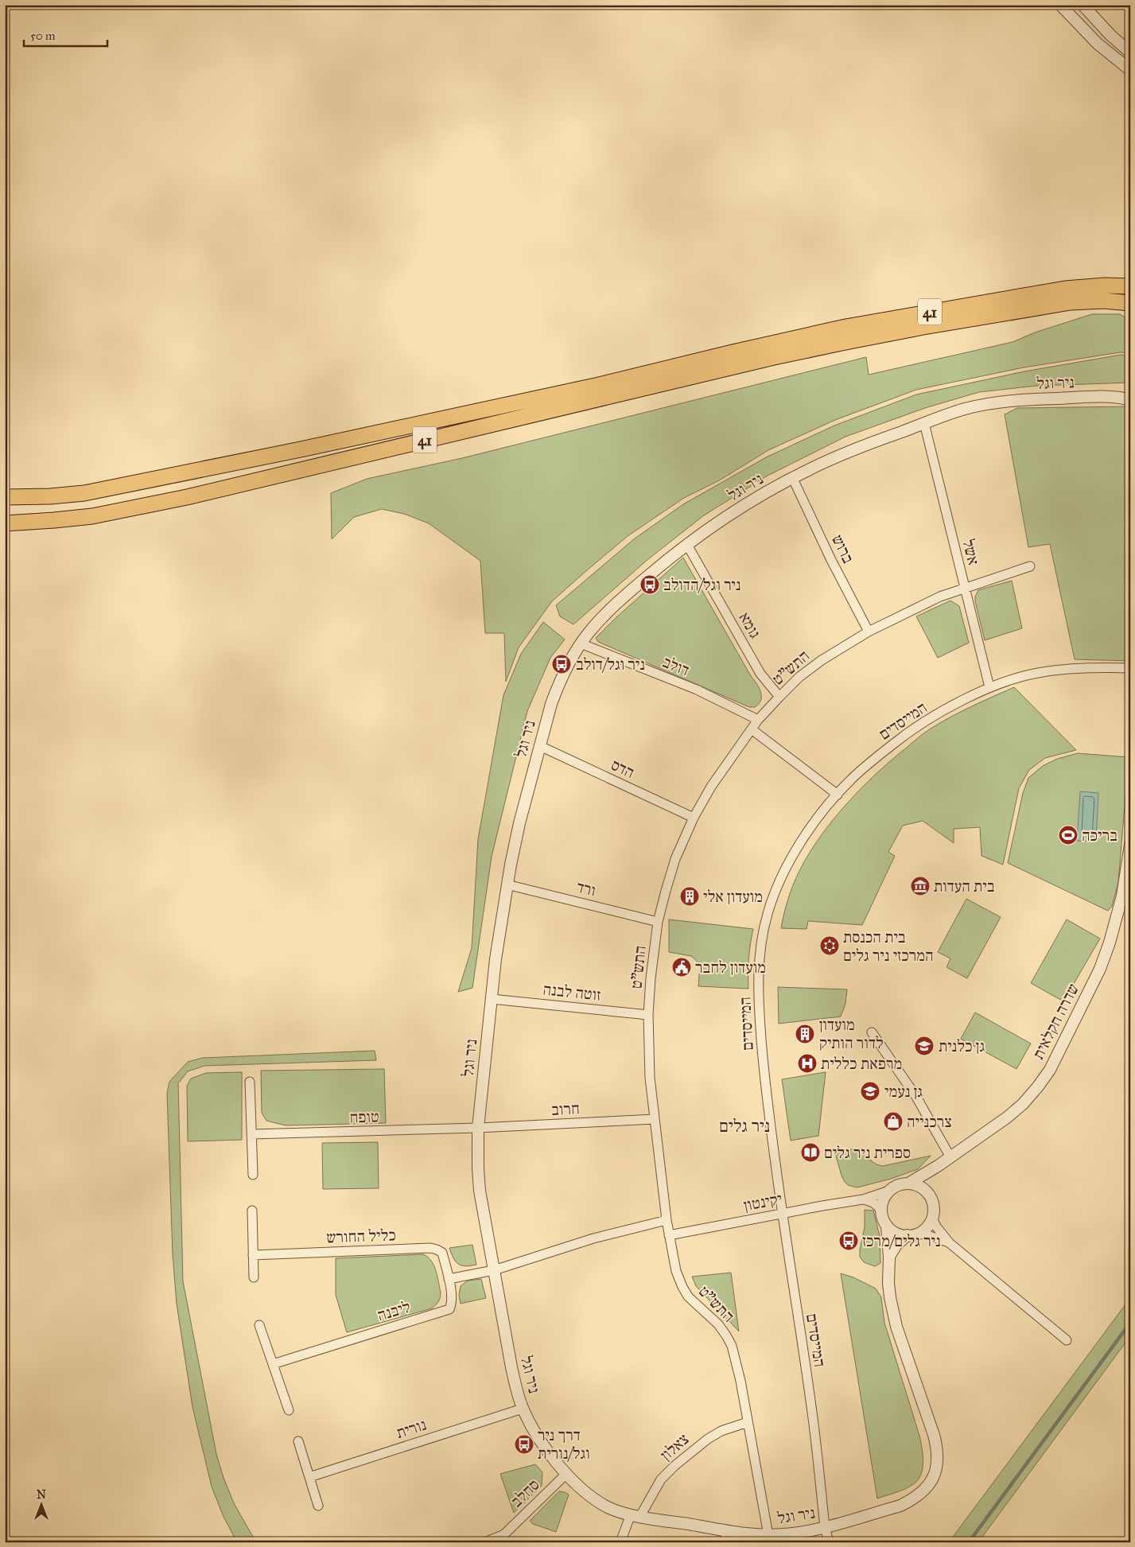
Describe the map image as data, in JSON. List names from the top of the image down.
{
  "streets": {
    "highway": ["41"],
    "street": [
      "ניר וגל",
      "ברוש",
      "אשל",
      "גומא",
      "דולב",
      "התש\"ט",
      "המייסדים",
      "הדס",
      "ורד",
      "זוטה לבנה",
      "שדרה חקלאית",
      "חרוב",
      "טופח",
      "יקינטון",
      "כליל החורש",
      "ליבנה",
      "נורית",
      "צאלון",
      "סחלב"
    ]
  },
  "crossings": [
    ["ניר וגל", "ברוש"],
    ["ניר וגל", "אשל"],
    ["ניר וגל", "גומא"],
    ["ניר וגל", "דולב"],
    ["ניר וגל", "התש\"ט"],
    ["ניר וגל", "המייסדים"],
    ["ניר וגל", "הדס"],
    ["ניר וגל", "ורד"],
    ["ניר וגל", "זוטה לבנה"],
    ["ניר וגל", "שדרה חקלאית"],
    ["ניר וגל", "חרוב"],
    ["ניר וגל", "טופח"],
    ["ניר וגל", "יקינטון"],
    ["ניר וגל", "נורית"],
    ["ניר וגל", "צאלון"],
    ["ניר וגל", "סחלב"],
    ["ברוש", "התש\"ט"],
    ["אשל", "התש\"ט"],
    ["אשל", "המייסדים"],
    ["גומא", "התש\"ט"],
    ["דולב", "התש\"ט"],
    ["התש\"ט", "הדס"],
    ["התש\"ט", "ורד"],
    ["התש\"ט", "זוטה לבנה"],
    ["התש\"ט", "חרוב"],
    ["התש\"ט", "יקינטון"],
    ["התש\"ט", "צאלון"],
    ["המייסדים", "יקינטון"],
    ["שדרה חקלאית", "יקינטון"],
    ["חרוב", "טופח"],
    ["כליל החורש", "ליבנה"]
  ],
  "districts": ["ניר גלים"],
  "places": {
    "bus stop": [
      "ניר וגל/הדולב",
      "ניר וגל/דולב",
      "ניר גלים/מרכז",
      "דרך ניר וגל/נורית"
    ],
    "sports": ["בריכה"],
    "museum": ["בית העדות"],
    "building": ["מועדון אלי", "מועדון לדור הותיק"],
    "synagogue": ["בית הכנסת המרכזי ניר גלים"],
    "public building": ["מועדון לחבר"],
    "school or university": ["גן כלנית", "גן נעמי"],
    "hospital": ["מרפאת כללית"],
    "shop": ["צרכנייה"],
    "library": ["ספרית ניר גלים"]
  },
  "scale_bar": "50 m",
  "north": "top"
}
